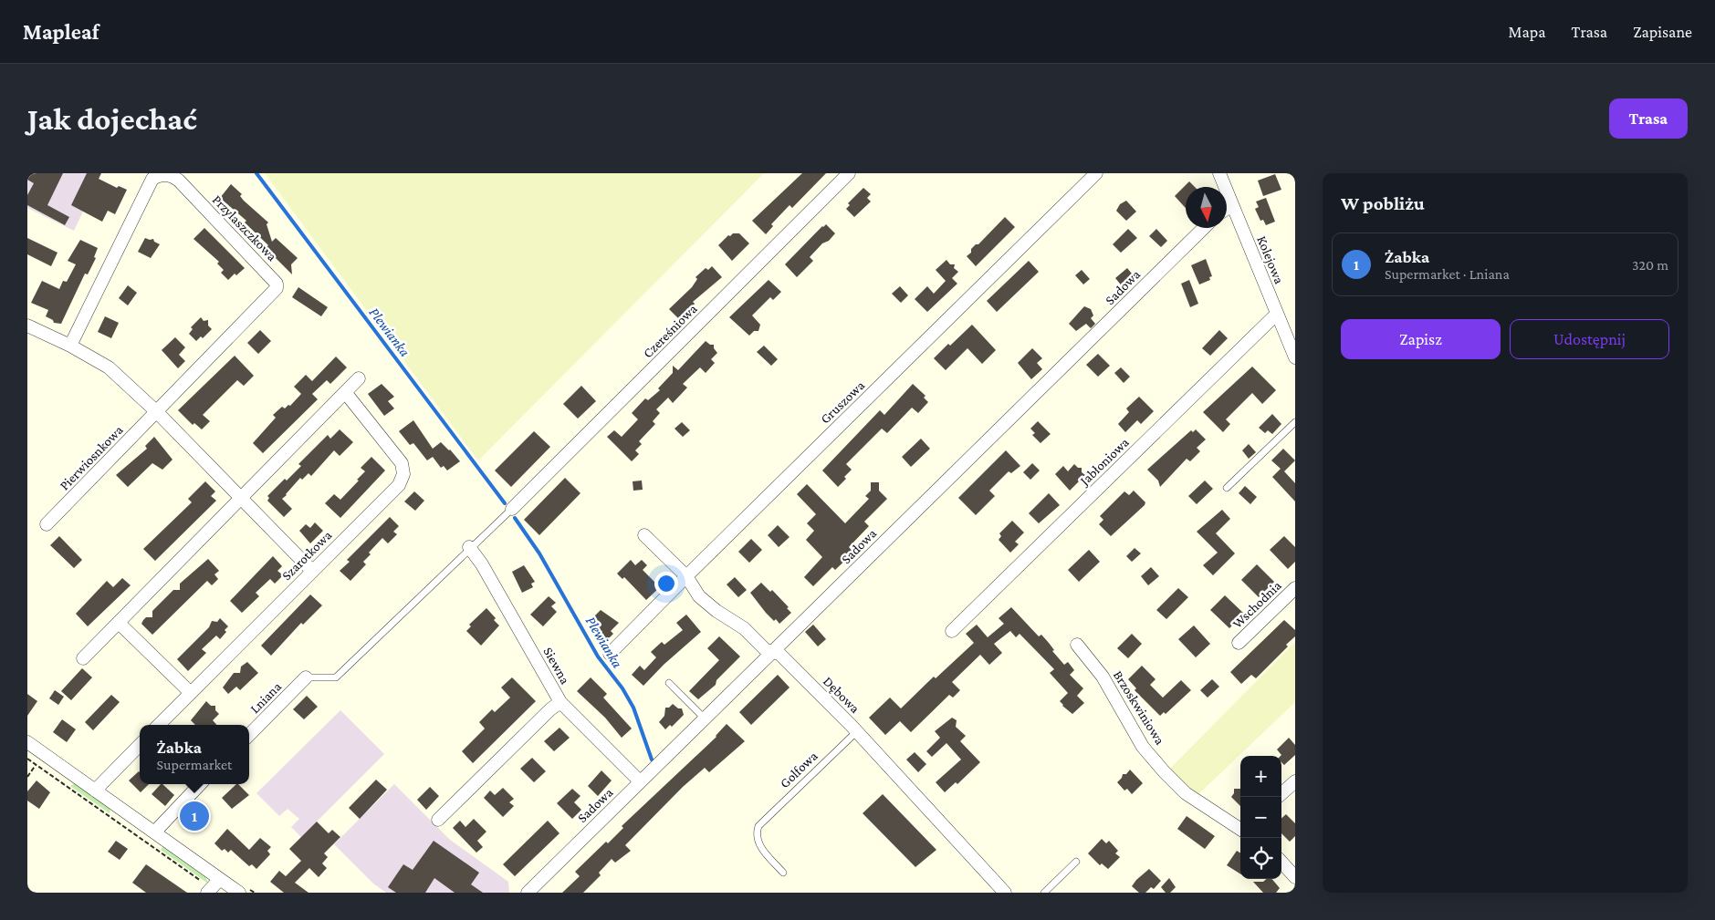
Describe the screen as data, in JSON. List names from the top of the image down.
{
  "streets": {
    "street": [
      "Przylaszczkowa",
      "Kolejowa",
      "Sadowa",
      "Czereśniowa",
      "Gruszowa",
      "Pierwiosnkowa",
      "Jabłoniowa",
      "Szarotkowa",
      "Wschodnia",
      "Siewna",
      "Dębowa",
      "Lniana",
      "Brzoskwiniowa"
    ],
    "lane": ["Golfowa"]
  },
  "crossings": [
    ["Przylaszczkowa", "Pierwiosnkowa"],
    ["Kolejowa", "Jabłoniowa"],
    ["Sadowa", "Siewna"],
    ["Sadowa", "Dębowa"],
    ["Gruszowa", "Dębowa"],
    ["Dębowa", "Golfowa"]
  ],
  "water": ["Plewianka"],
  "north": "bottom",
  "page": {
    "header": "Mapleaf",
    "nav": ["Mapa", "Trasa", "Zapisane"],
    "buttons": [
      "Trasa",
      ["Zapisz", "Udostępnij"]
    ],
    "title": "Jak dojechać",
    "heading": "W pobliżu",
    "list": [
      {
        "mark": "1",
        "name": "Żabka",
        "note": "Supermarket · Lniana",
        "value": "320 m"
      }
    ],
    "popup": ["Żabka", "Supermarket"],
    "map_buttons": ["+", "−"],
    "pins": "1"
  }
}
